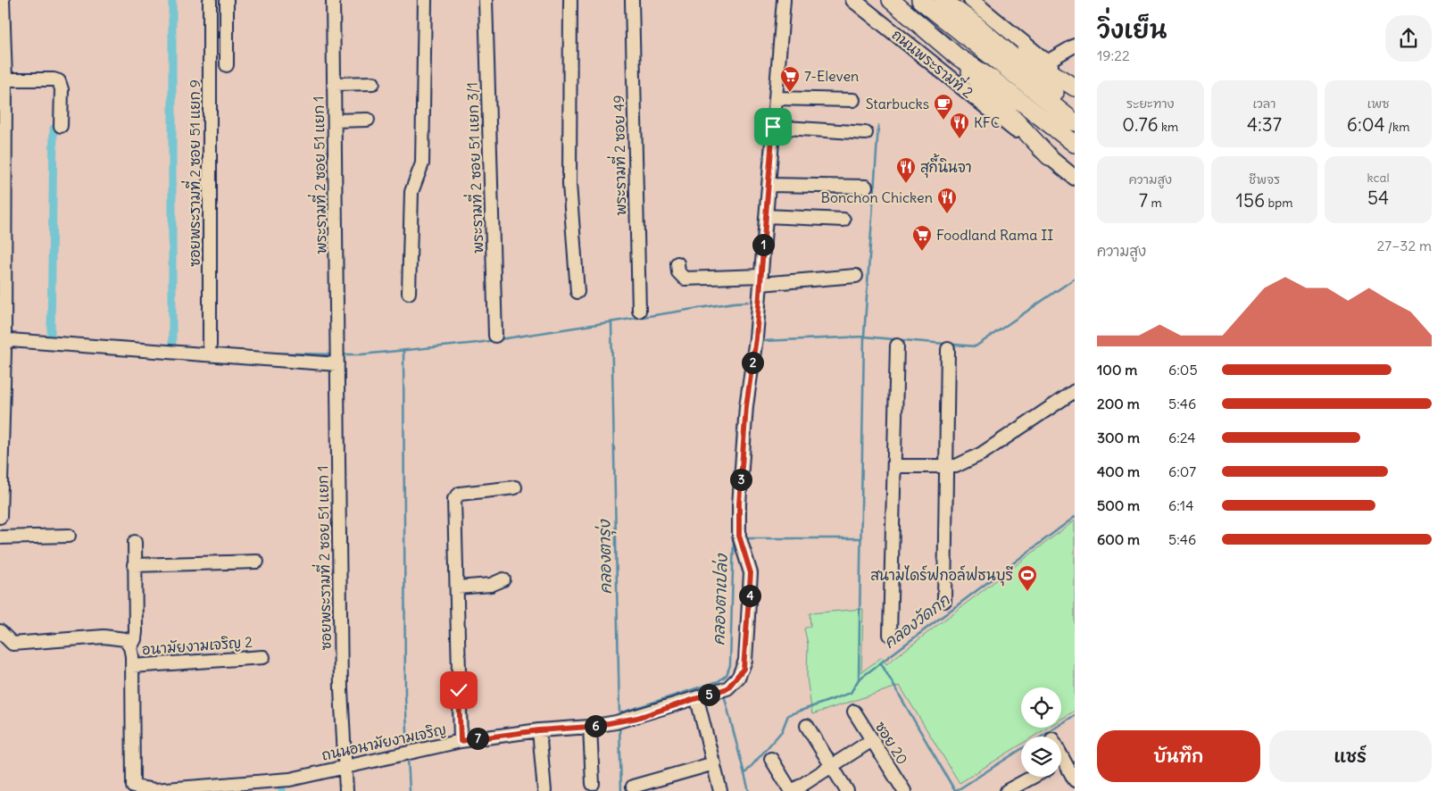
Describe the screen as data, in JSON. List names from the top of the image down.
{
  "streets": {
    "highway": ["ถนนพระรามที่ 2"],
    "street": [
      "พระรามที่ 2 ซอย 49",
      "พระรามที่ 2 ซอย 51 แยก 3/1",
      "ซอยพระรามที่ 2 ซอย 51 แยก 9",
      "พระรามที่ 2 ซอย 51 แยก 1",
      "ซอยพระรามที่ 2 ซอย 51 แยก 1",
      "อนามัยงามเจริญ 2",
      "ถนนอนามัยงามเจริญ",
      "ซอย 20"
    ]
  },
  "crossings": [
    ["พระรามที่ 2 ซอย 51 แยก 1", "ซอยพระรามที่ 2 ซอย 51 แยก 1"],
    ["ซอยพระรามที่ 2 ซอย 51 แยก 1", "ถนนอนามัยงามเจริญ"],
    ["อนามัยงามเจริญ 2", "ถนนอนามัยงามเจริญ"]
  ],
  "water": ["คลองตารุ่ง", "คลองตาเปล่ง", "คลองวัดกก"],
  "places": {
    "supermarket": ["7-Eleven", "Foodland Rama II"],
    "cafe": ["Starbucks"],
    "restaurant": ["KFC", "สุกี้นินจา", "Bonchon Chicken"],
    "sports": ["สนามไดร์ฟกอล์ฟธนบุรี"]
  },
  "page": {
    "heading": ["วิ่งเย็น", "19:22"],
    "stats": [
      ["ระยะทาง", "0.76 km"],
      ["เวลา", "4:37"],
      ["เพซ", "6:04 /km"],
      ["ความสูง", "7 m"],
      ["ชีพจร", "156 bpm"],
      ["kcal", "54"]
    ],
    "chart": ["ความสูง", "27–32 m"],
    "pins": [
      "1",
      "2",
      "3",
      "4",
      "5",
      "6",
      "7"
    ],
    "list": [
      {
        "name": "100 m",
        "note": "6:05"
      },
      {
        "name": "200 m",
        "note": "5:46"
      },
      {
        "name": "300 m",
        "note": "6:24"
      },
      {
        "name": "400 m",
        "note": "6:07"
      },
      {
        "name": "500 m",
        "note": "6:14"
      },
      {
        "name": "600 m",
        "note": "5:46"
      }
    ],
    "buttons": ["บันทึก", "แชร์"]
  }
}
